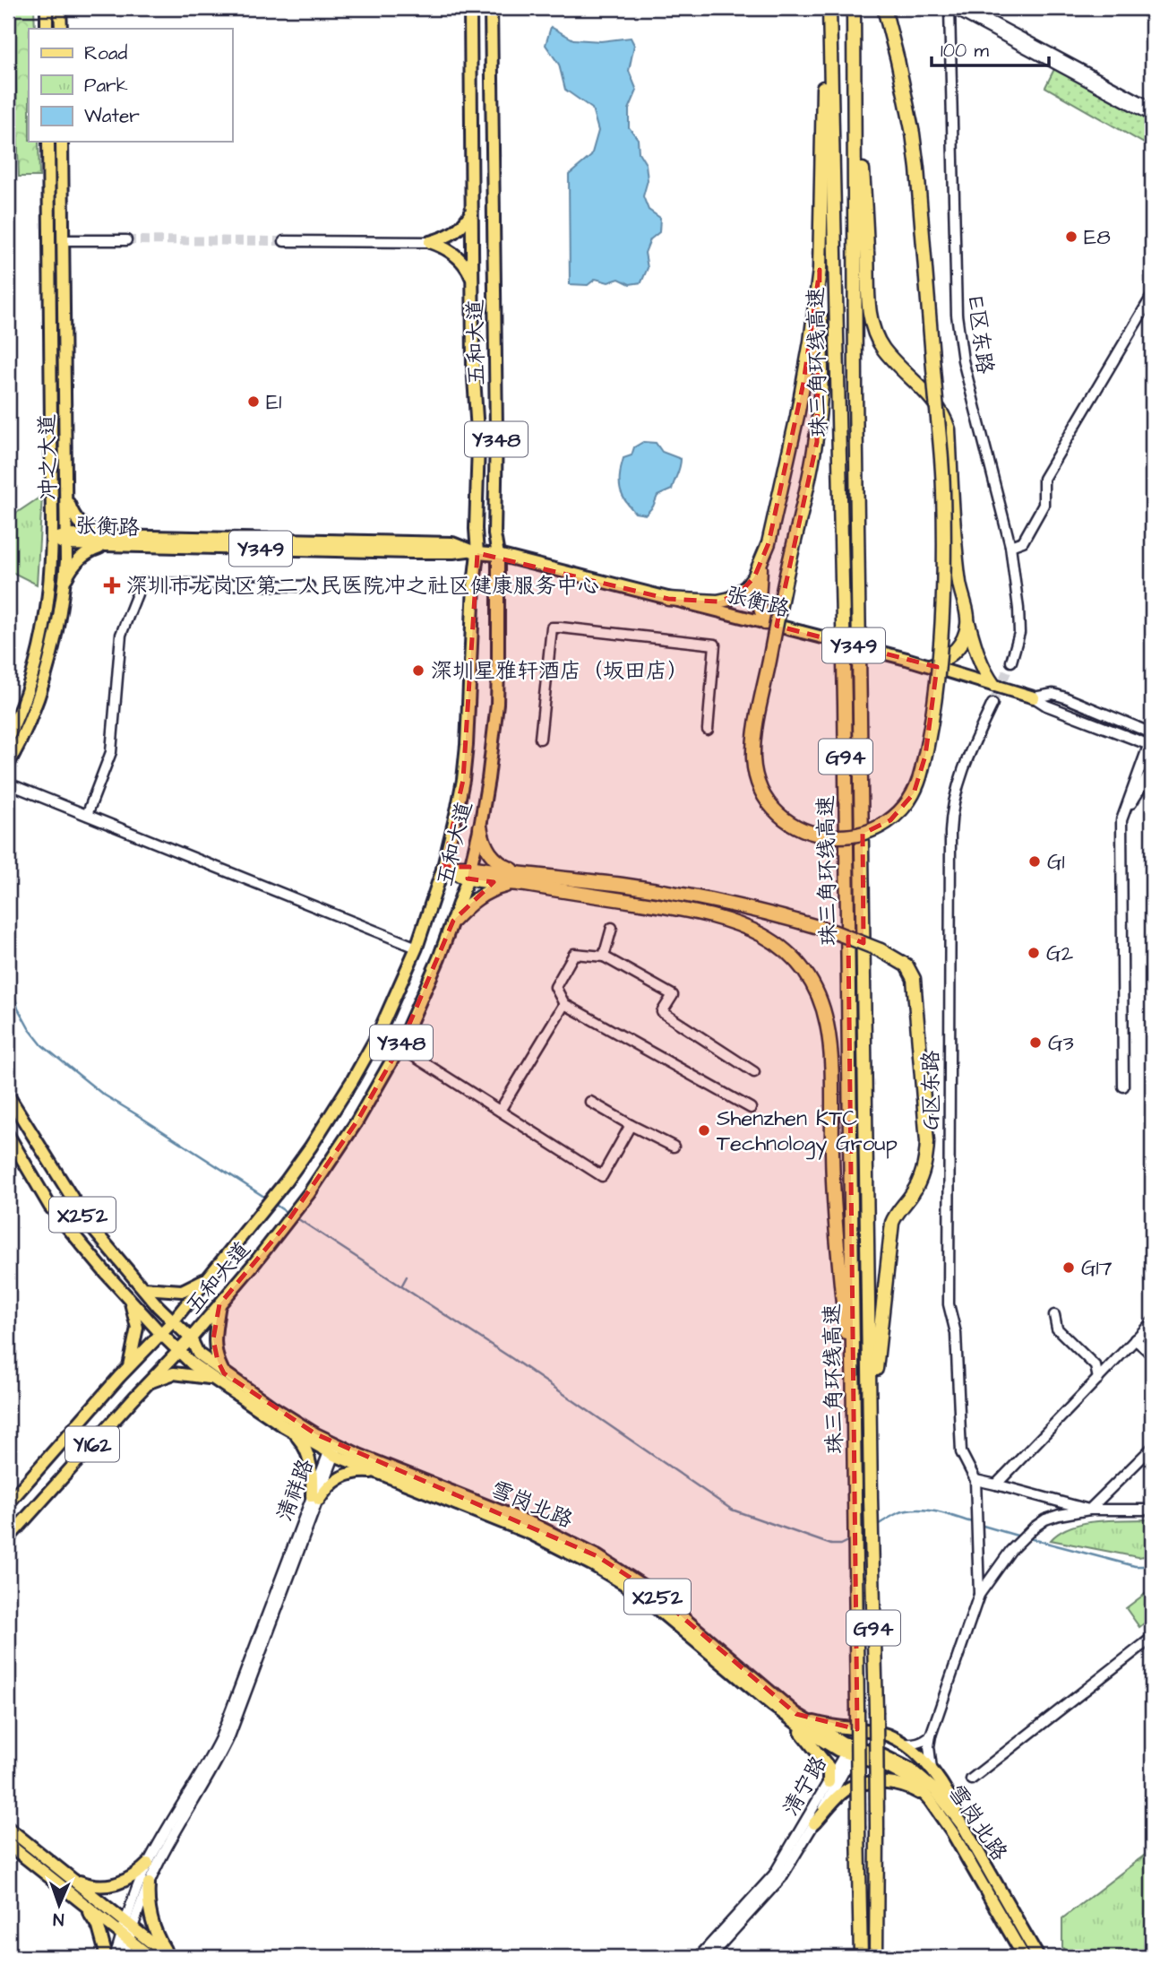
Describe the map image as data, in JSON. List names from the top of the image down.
{
  "streets": {
    "highway": ["珠三角环线高速", "G94"],
    "main road": [
      "五和大道",
      "Y348",
      "冲之大道",
      "张衡路",
      "Y349",
      "X252",
      "Y162",
      "雪岗北路"
    ],
    "street": [
      "E区东路",
      "G区东路",
      "清祥路",
      "清宁路"
    ]
  },
  "crossings": [
    ["五和大道", "张衡路"],
    ["五和大道", "雪岗北路"],
    ["冲之大道", "张衡路"],
    ["清祥路", "雪岗北路"],
    ["雪岗北路", "清宁路"]
  ],
  "places": {
    "other": [
      "E8",
      "E1",
      "深圳星雅轩酒店（坂田店）",
      "G1",
      "G2",
      "G3",
      "Shenzhen KTC Technology Group",
      "G17"
    ],
    "health": ["深圳市龙岗区第二人民医院冲之社区健康服务中心"]
  },
  "legend": ["Road", "Park", "Water"],
  "scale_bar": "100 m",
  "north": "bottom"
}
